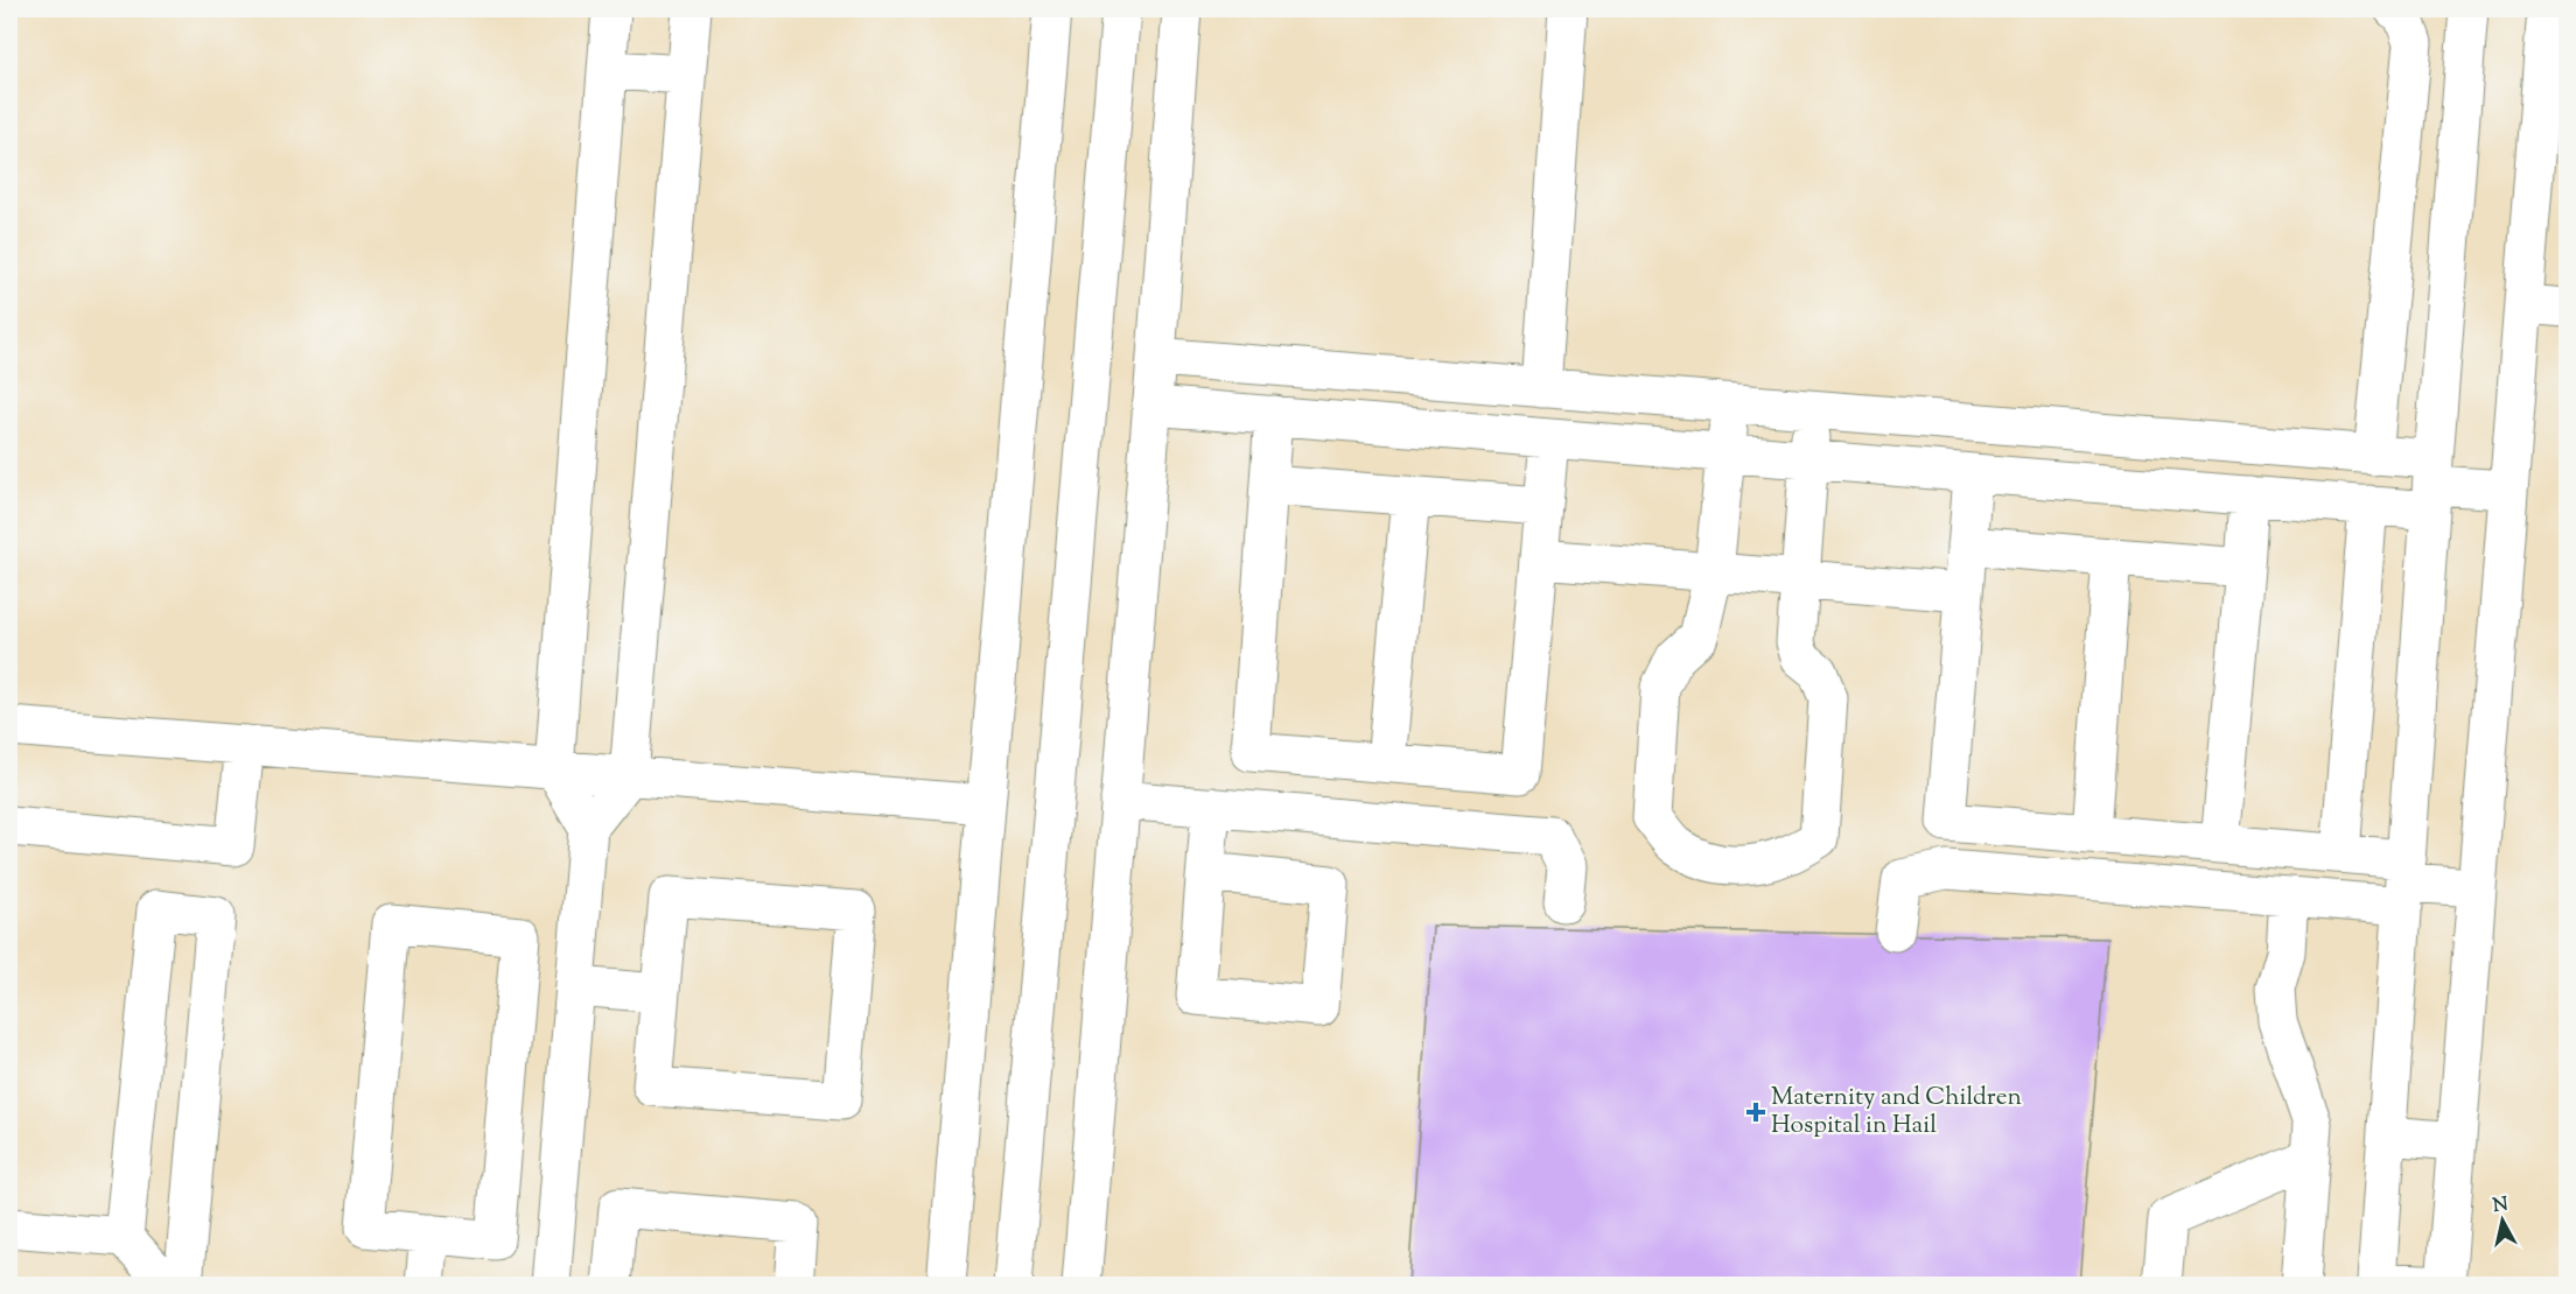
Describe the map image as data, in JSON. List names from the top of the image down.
{
  "places": {
    "health": ["Maternity and Children Hospital in Hail"]
  },
  "north": "top"
}
